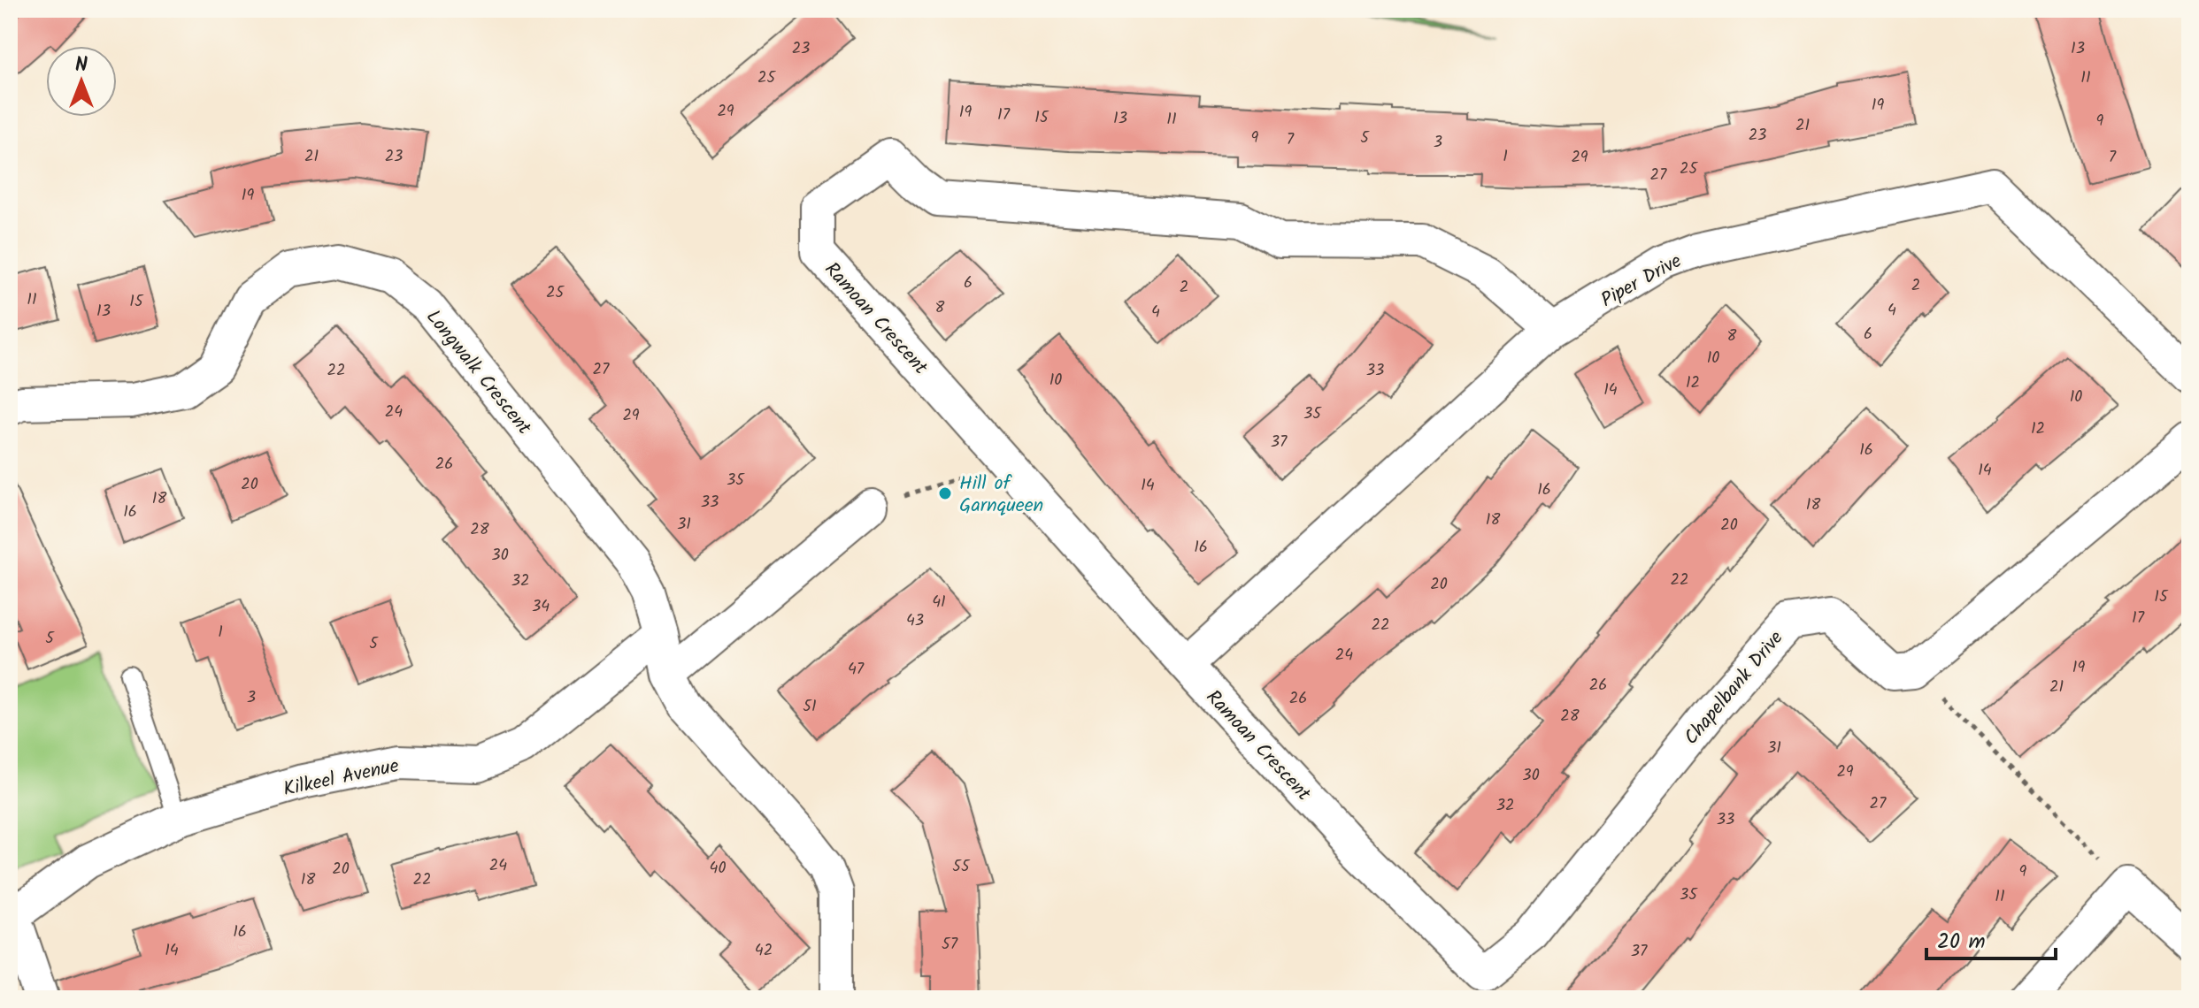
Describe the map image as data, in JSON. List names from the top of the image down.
{
  "streets": {
    "street": [
      "Piper Drive",
      "Ramoan Crescent",
      "Longwalk Crescent",
      "Chapelbank Drive",
      "Kilkeel Avenue"
    ]
  },
  "crossings": [
    ["Piper Drive", "Ramoan Crescent"],
    ["Ramoan Crescent", "Chapelbank Drive"],
    ["Longwalk Crescent", "Kilkeel Avenue"]
  ],
  "places": ["Hill of Garnqueen"],
  "house_numbers": [
    "23",
    "13",
    "25",
    "11",
    "19",
    "29",
    "19",
    "17",
    "15",
    "13",
    "11",
    "9",
    "21",
    "23",
    "9",
    "5",
    "7",
    "3",
    "21",
    "23",
    "1",
    "29",
    "7",
    "25",
    "27",
    "19",
    "6",
    "2",
    "2",
    "25",
    "11",
    "15",
    "8",
    "4",
    "13",
    "4",
    "6",
    "8",
    "10",
    "27",
    "22",
    "33",
    "10",
    "12",
    "14",
    "10",
    "24",
    "35",
    "29",
    "12",
    "37",
    "16",
    "26",
    "14",
    "35",
    "20",
    "14",
    "16",
    "18",
    "33",
    "18",
    "16",
    "18",
    "31",
    "20",
    "28",
    "16",
    "30",
    "22",
    "32",
    "20",
    "15",
    "41",
    "34",
    "17",
    "43",
    "22",
    "1",
    "5",
    "5",
    "24",
    "19",
    "47",
    "26",
    "21",
    "3",
    "26",
    "51",
    "28",
    "31",
    "29",
    "30",
    "27",
    "32",
    "33",
    "24",
    "55",
    "40",
    "20",
    "9",
    "18",
    "22",
    "35",
    "11",
    "16",
    "57",
    "14",
    "42",
    "37"
  ],
  "scale_bar": "20 m",
  "north": "top"
}
